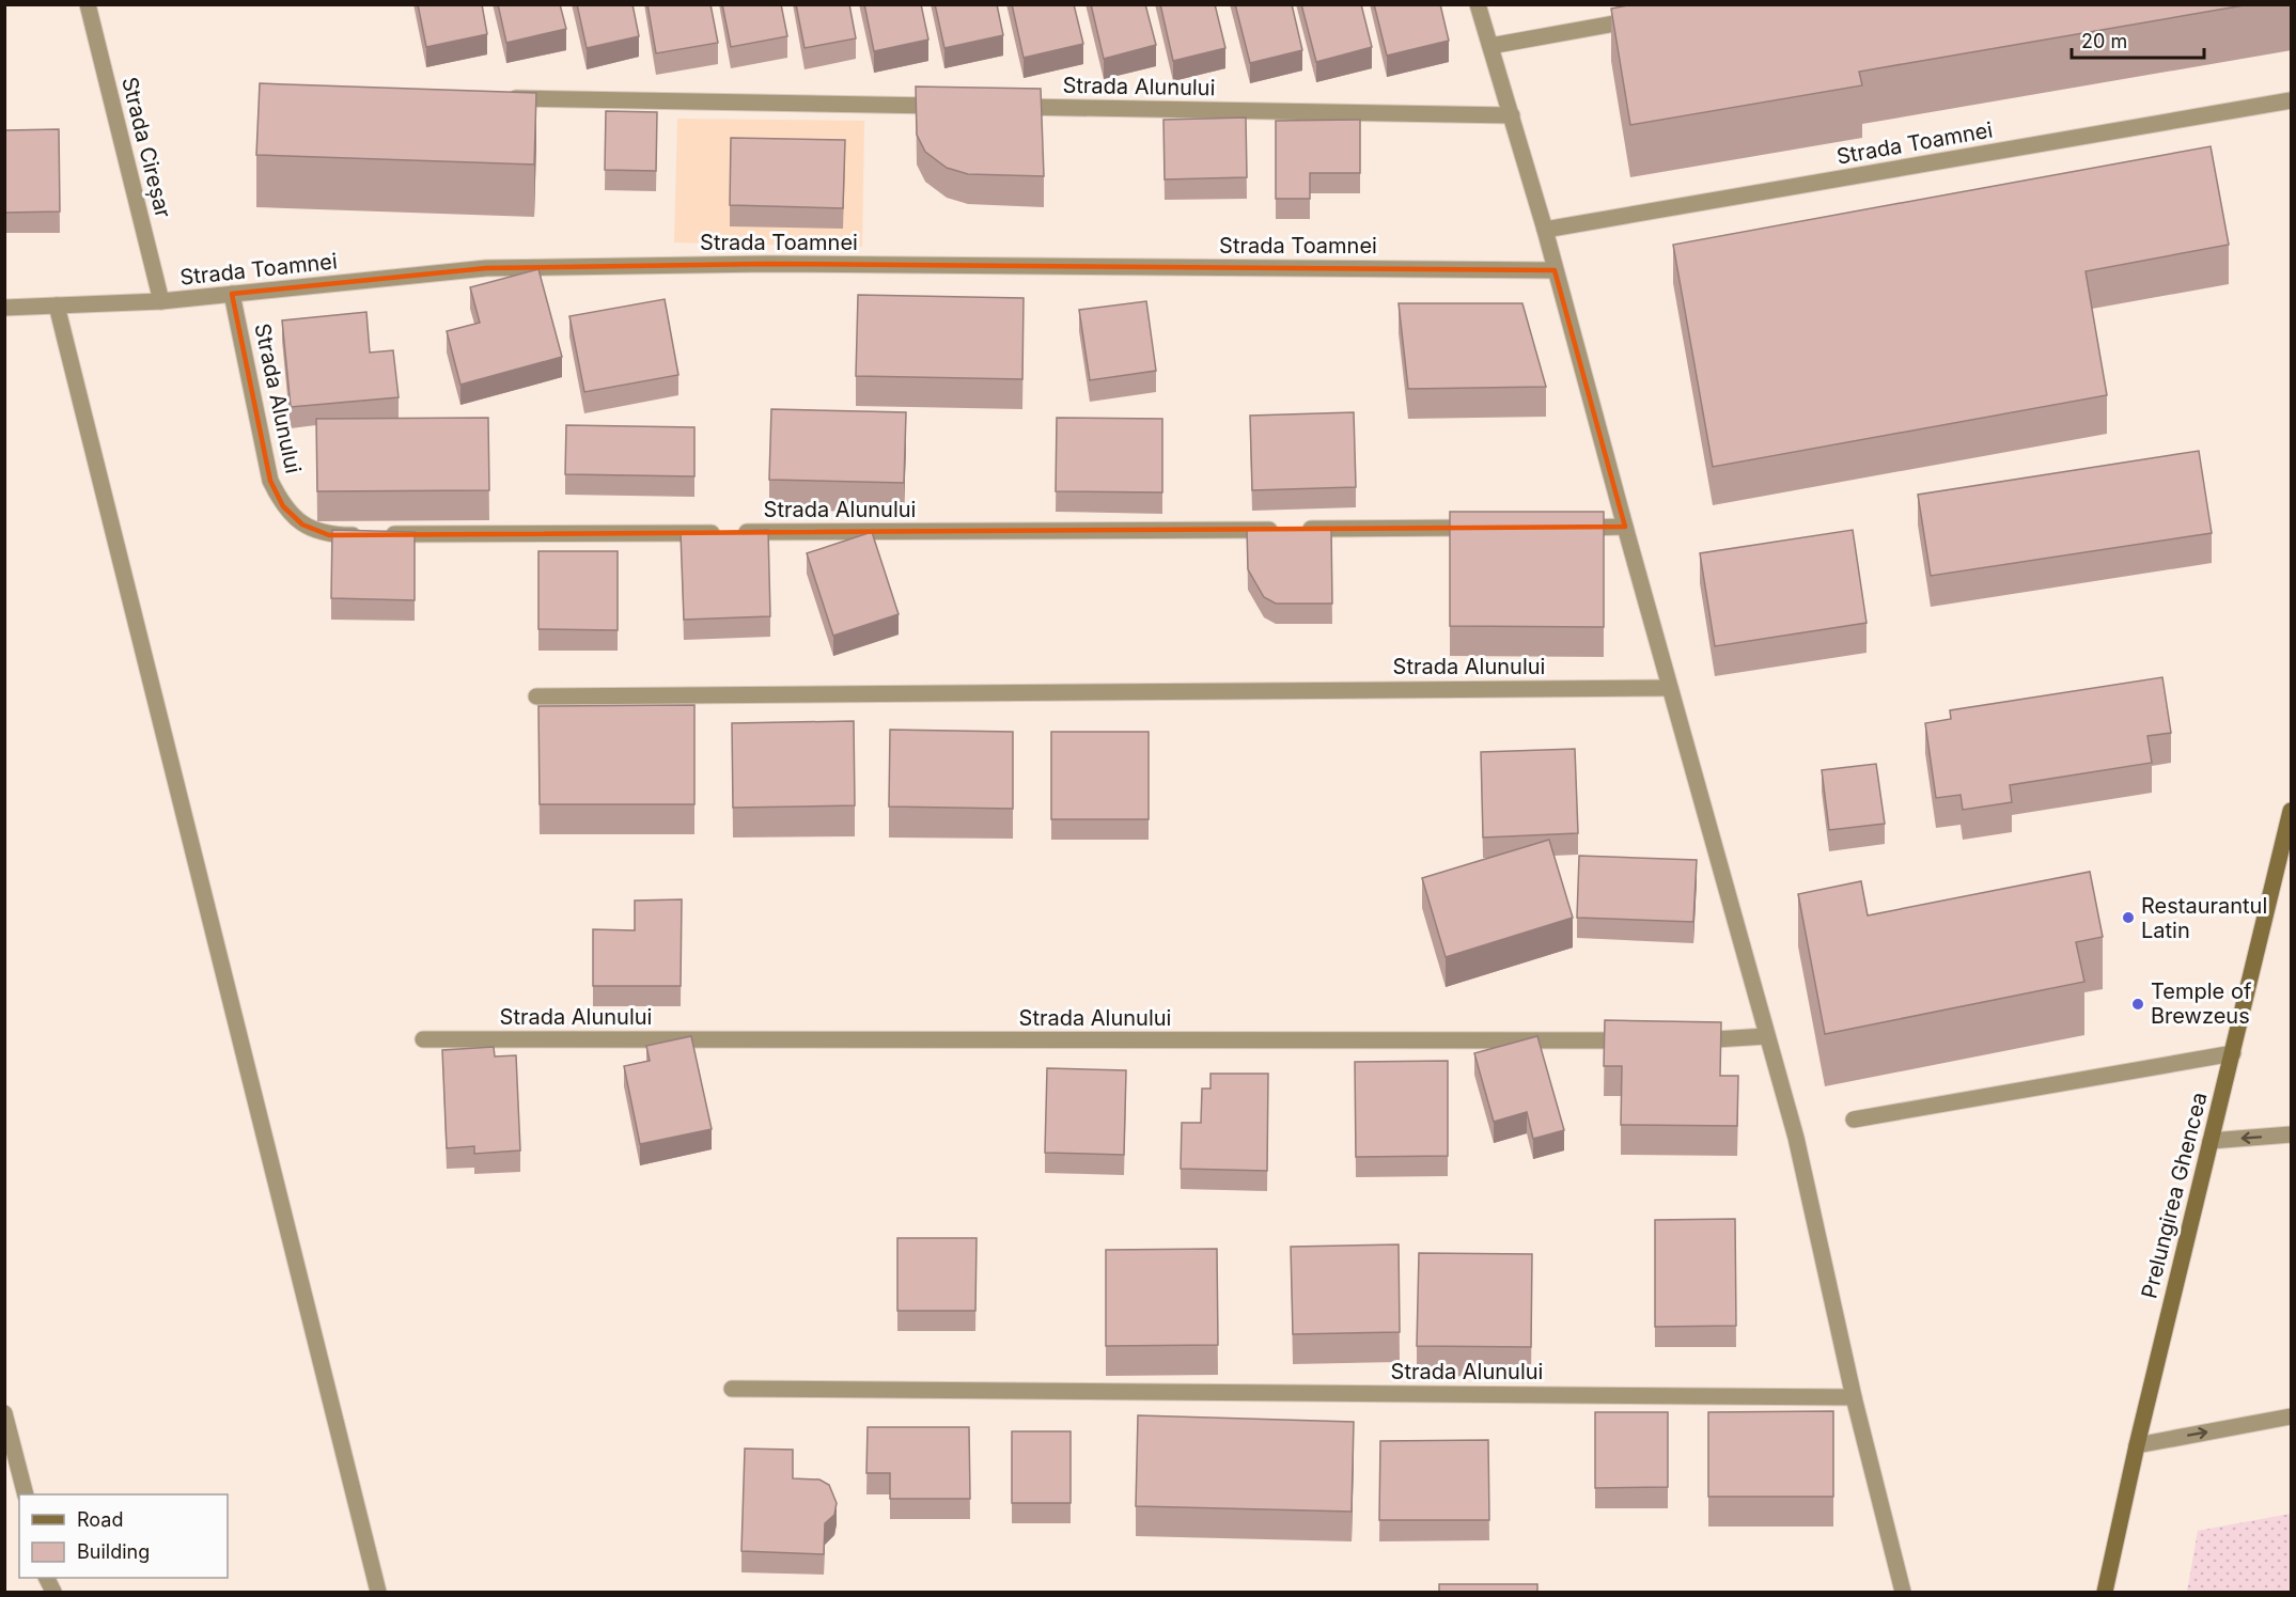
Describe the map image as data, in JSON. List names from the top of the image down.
{
  "streets": {
    "main road": ["Prelungirea Ghencea"],
    "street": ["Strada Alunului", "Strada Toamnei", "Strada Cireșar"]
  },
  "crossings": [
    ["Strada Alunului", "Strada Toamnei"],
    ["Strada Toamnei", "Strada Cireșar"]
  ],
  "places": ["Restaurantul Latin", "Temple of Brewzeus"],
  "legend": ["Road", "Building"],
  "scale_bar": "20 m"
}
